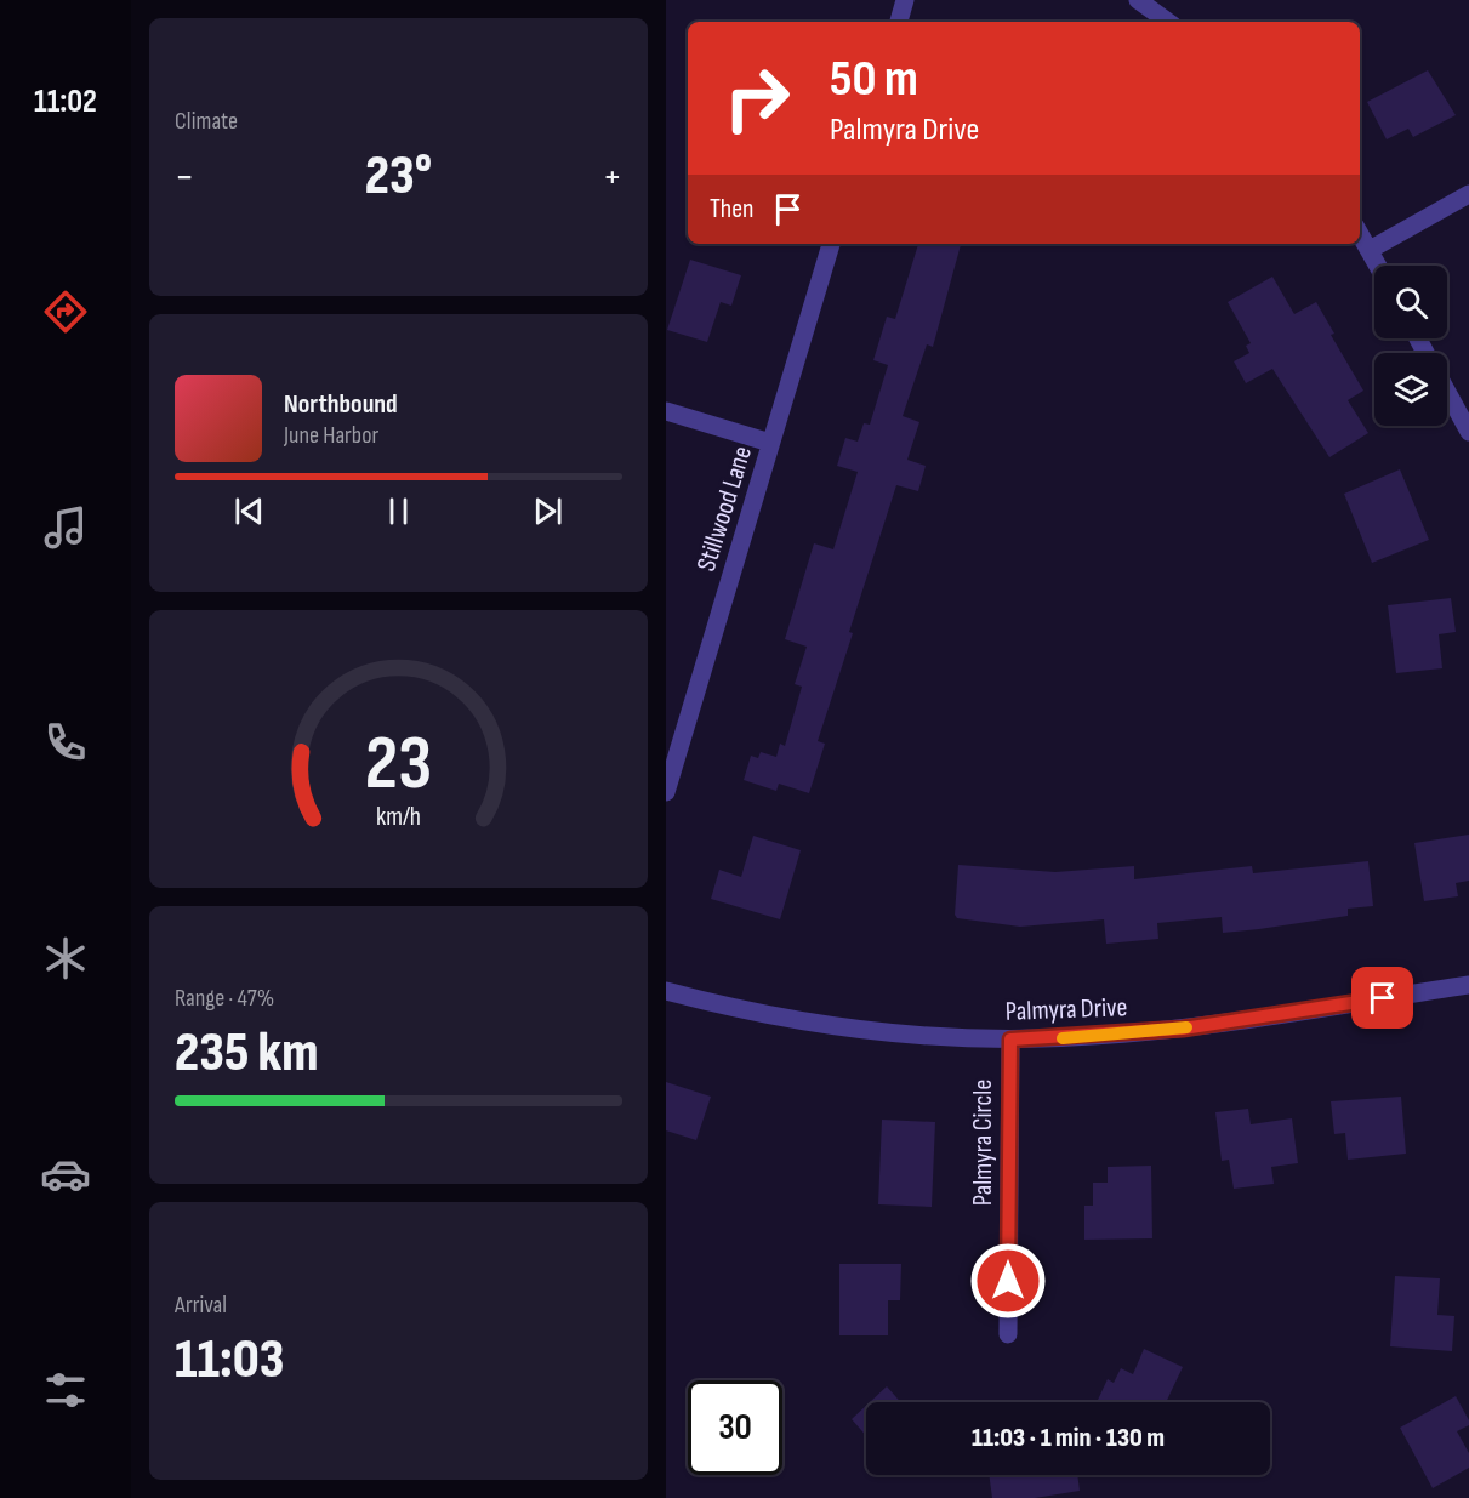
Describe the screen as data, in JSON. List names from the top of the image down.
{
  "streets": {
    "street": ["Stillwood Lane", "Palmyra Drive", "Palmyra Circle"]
  },
  "crossings": [
    ["Palmyra Drive", "Palmyra Circle"]
  ],
  "page": {
    "tabs": "11:02",
    "tile": [
      "Climate",
      ["Range · 47%", "235 km"],
      ["Arrival", "11:03"]
    ],
    "turn": ["50 m", "Palmyra Drive"],
    "heat": ["−", "23°", "+"],
    "then": "Then",
    "song": ["Northbound", "June Harbor"],
    "limit": "30",
    "trip": "11:03 · 1 min · 130 m",
    "gauge": ["23", "km/h"]
  }
}
